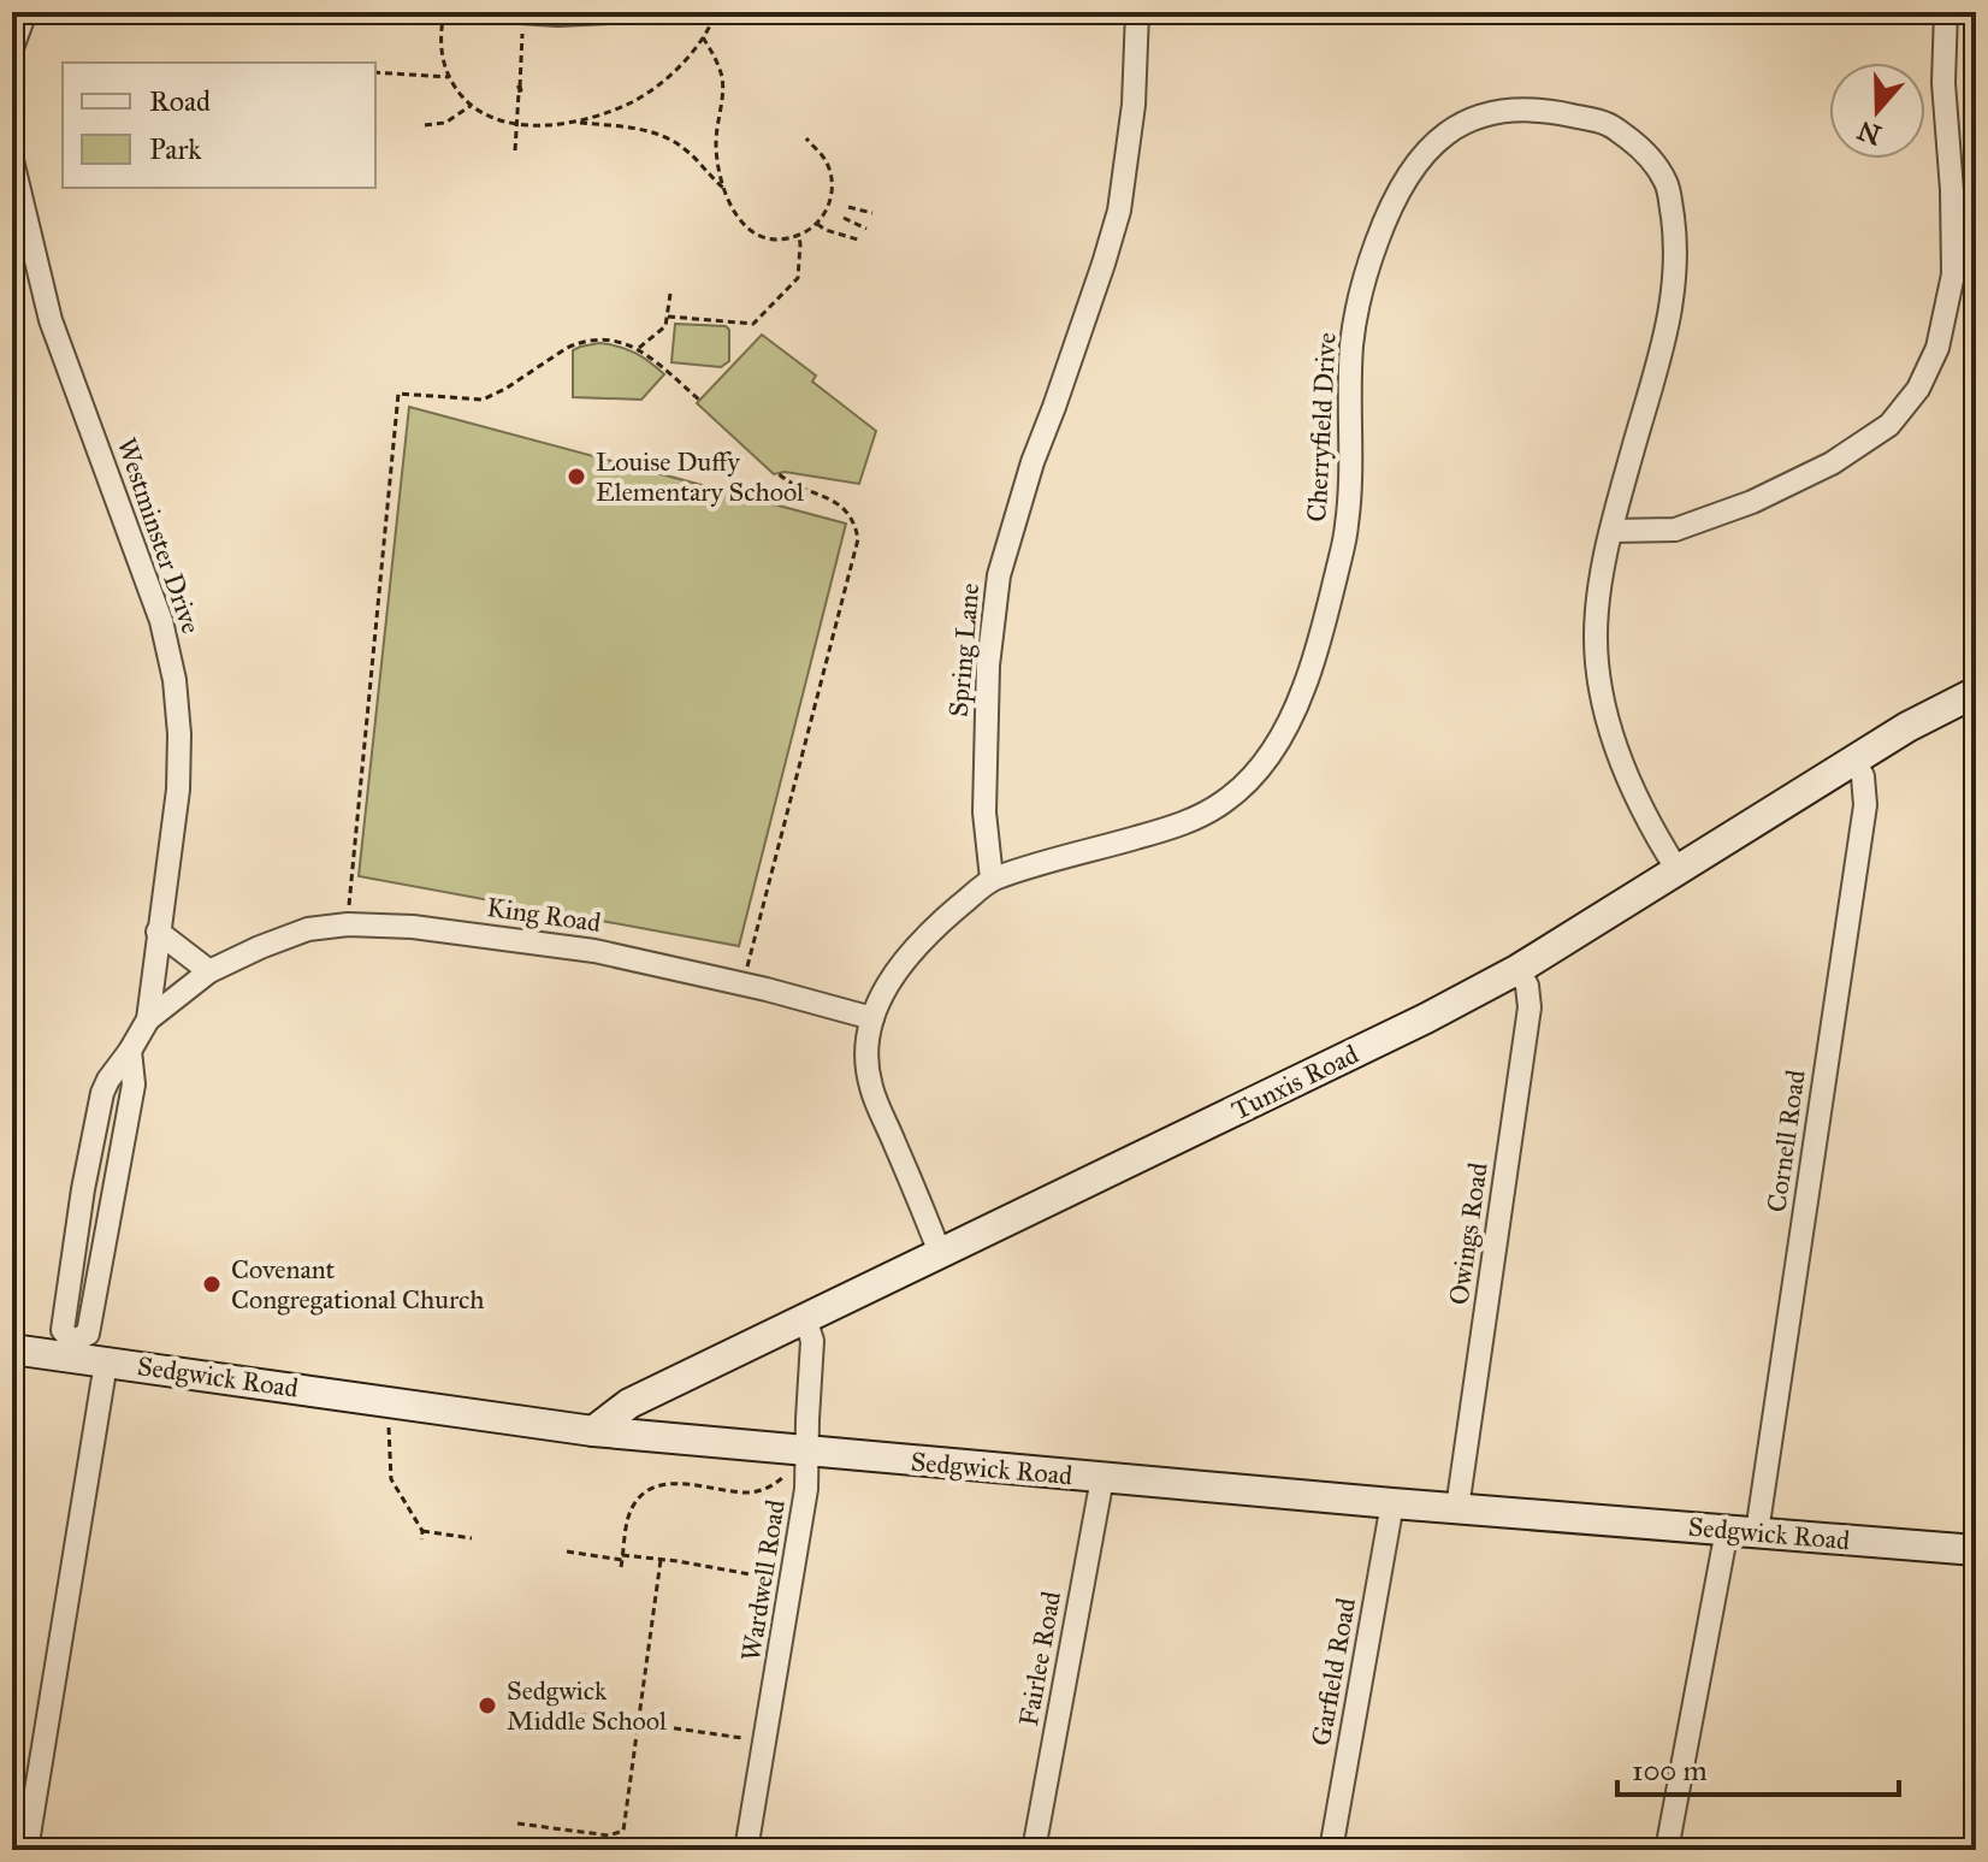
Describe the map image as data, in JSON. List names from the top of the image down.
{
  "streets": {
    "main road": ["Tunxis Road", "Sedgwick Road"],
    "street": [
      "Cherryfield Drive",
      "Westminster Drive",
      "Spring Lane",
      "King Road",
      "Cornell Road",
      "Owings Road",
      "Wardwell Road",
      "Fairlee Road",
      "Garfield Road"
    ]
  },
  "crossings": [
    ["Cherryfield Drive", "Spring Lane"],
    ["Cherryfield Drive", "Tunxis Road"],
    ["Westminster Drive", "King Road"],
    ["Westminster Drive", "Sedgwick Road"],
    ["Tunxis Road", "Cornell Road"],
    ["Tunxis Road", "Owings Road"],
    ["Tunxis Road", "Sedgwick Road"],
    ["Tunxis Road", "Wardwell Road"],
    ["Cornell Road", "Sedgwick Road"],
    ["Owings Road", "Sedgwick Road"],
    ["Sedgwick Road", "Wardwell Road"],
    ["Sedgwick Road", "Fairlee Road"],
    ["Sedgwick Road", "Garfield Road"]
  ],
  "places": ["Louise Duffy Elementary School", "Covenant Congregational Church", "Sedgwick Middle School"],
  "legend": ["Road", "Park"],
  "scale_bar": "100 m",
  "north": "bottom"
}
